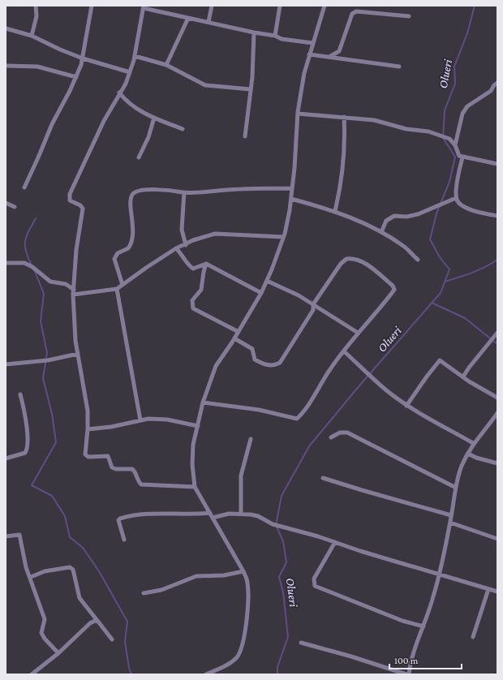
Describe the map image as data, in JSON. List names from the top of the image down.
{
  "water": ["Olueri"],
  "scale_bar": "100 m"
}
